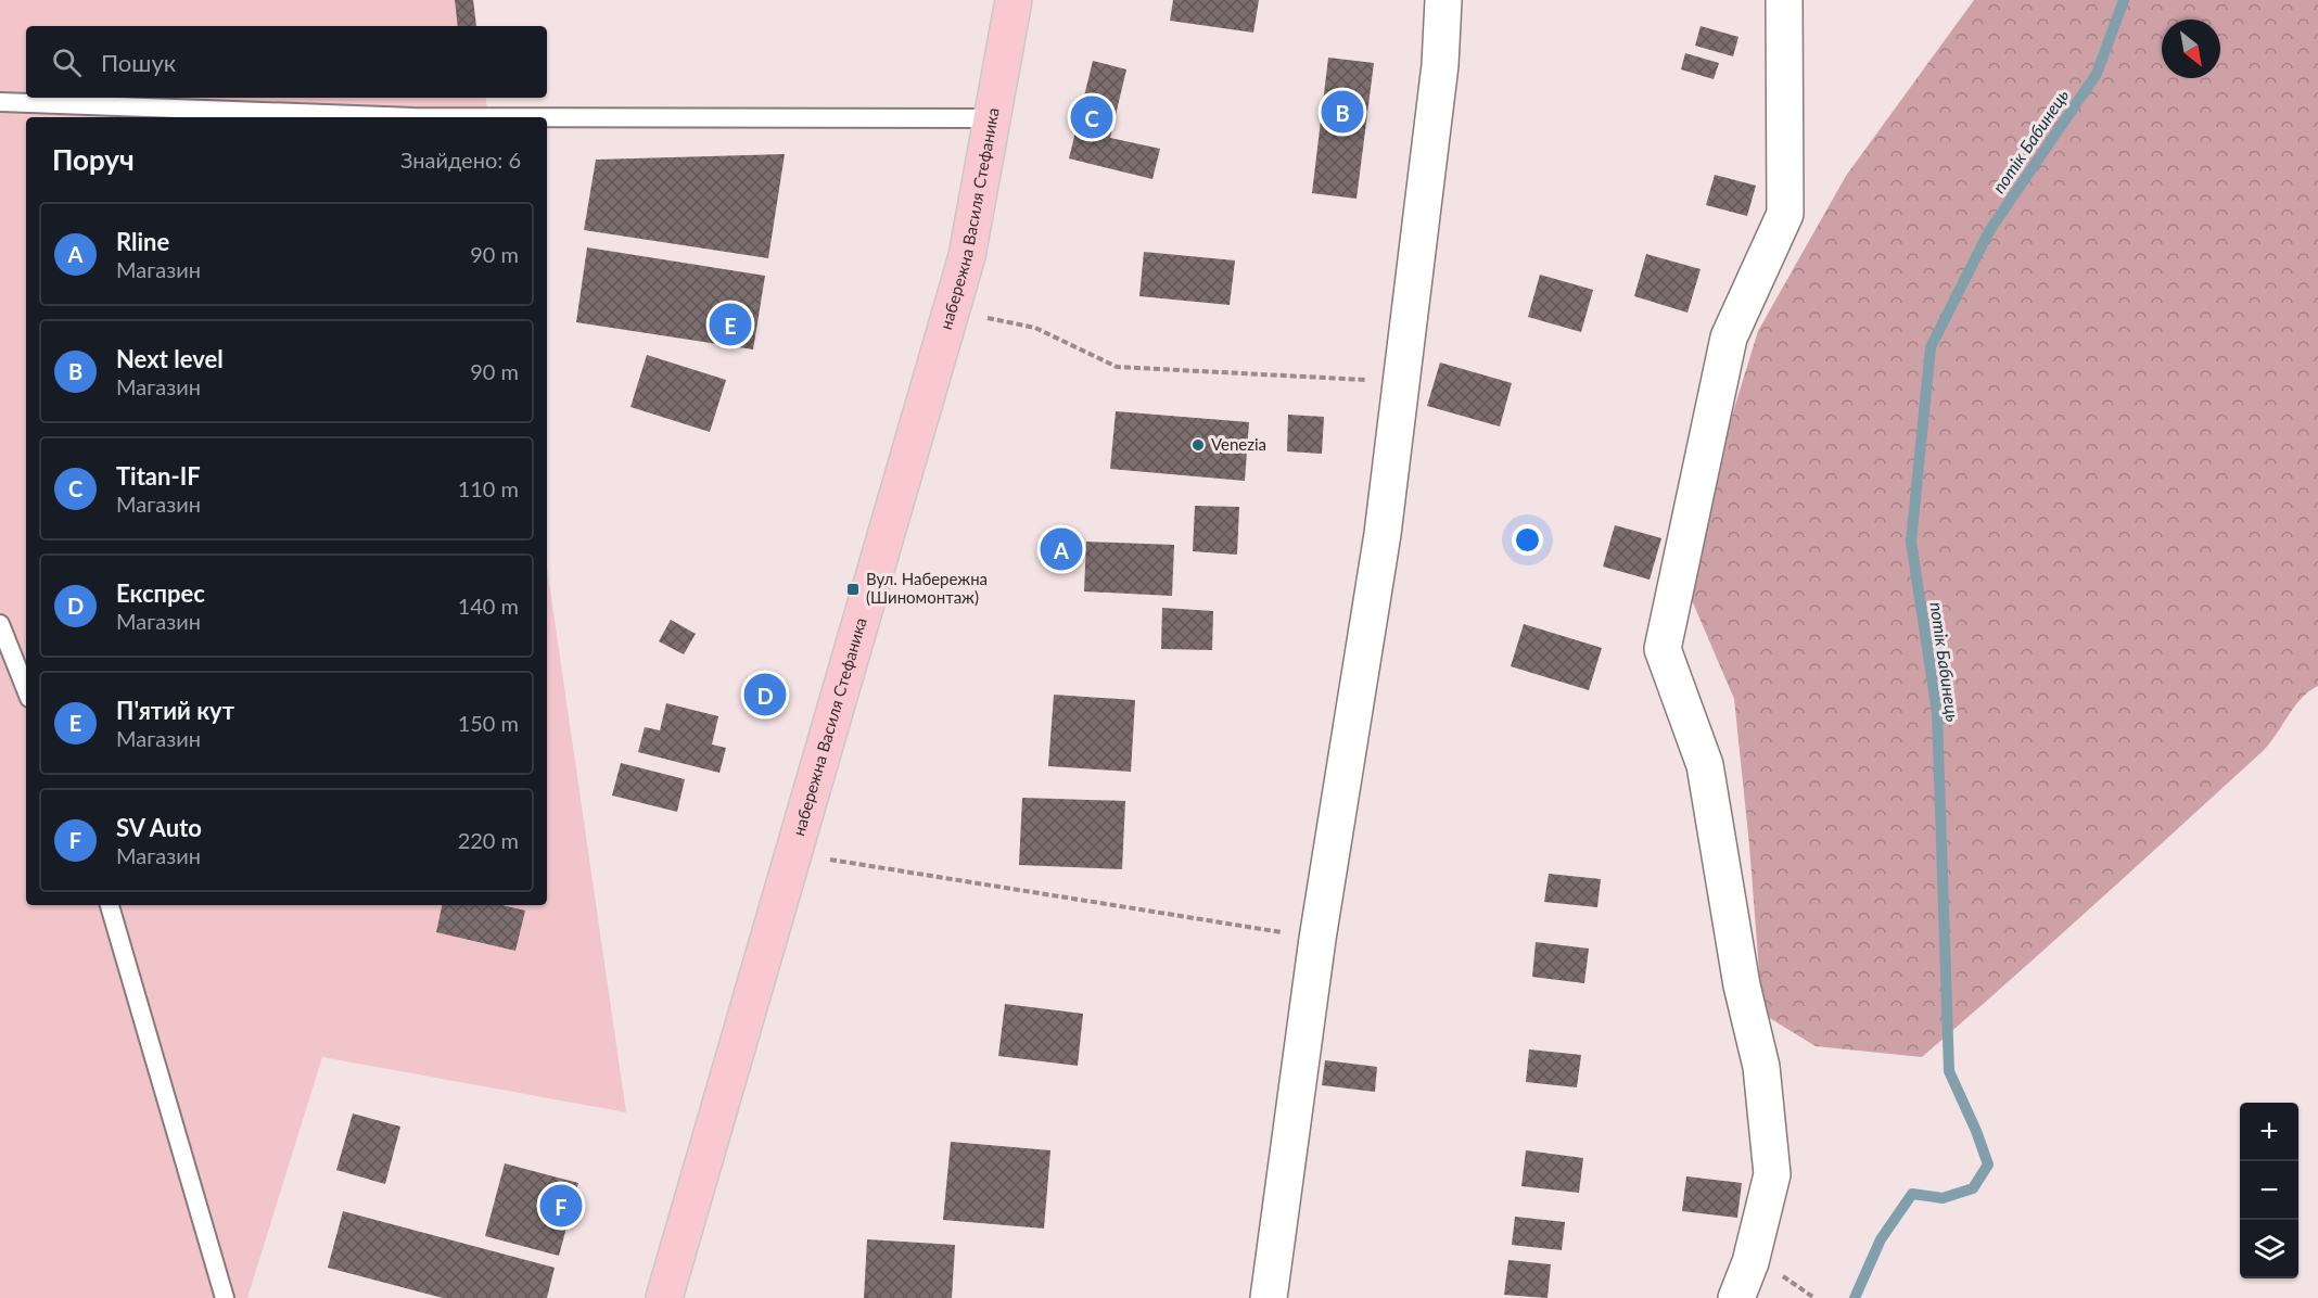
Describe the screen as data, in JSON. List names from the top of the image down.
{
  "streets": {
    "main road": ["набережна Василя Стефаника"]
  },
  "water": ["потік Бабинець"],
  "places": {
    "other": ["Venezia"],
    "transit": ["Вул. Набережна (Шиномонтаж)"]
  },
  "north": "bottom right",
  "page": {
    "search": "Пошук",
    "pins": [
      "B",
      "C",
      "E",
      "A",
      "D",
      "F"
    ],
    "heading": ["Поруч", "Знайдено: 6"],
    "list": [
      {
        "mark": "A",
        "name": "Rline",
        "note": "Магазин",
        "value": "90 m"
      },
      {
        "mark": "B",
        "name": "Next level",
        "note": "Магазин",
        "value": "90 m"
      },
      {
        "mark": "C",
        "name": "Titan-IF",
        "note": "Магазин",
        "value": "110 m"
      },
      {
        "mark": "D",
        "name": "Експрес",
        "note": "Магазин",
        "value": "140 m"
      },
      {
        "mark": "E",
        "name": "П'ятий кут",
        "note": "Магазин",
        "value": "150 m"
      },
      {
        "mark": "F",
        "name": "SV Auto",
        "note": "Магазин",
        "value": "220 m"
      }
    ],
    "map_buttons": ["+", "−"]
  }
}
